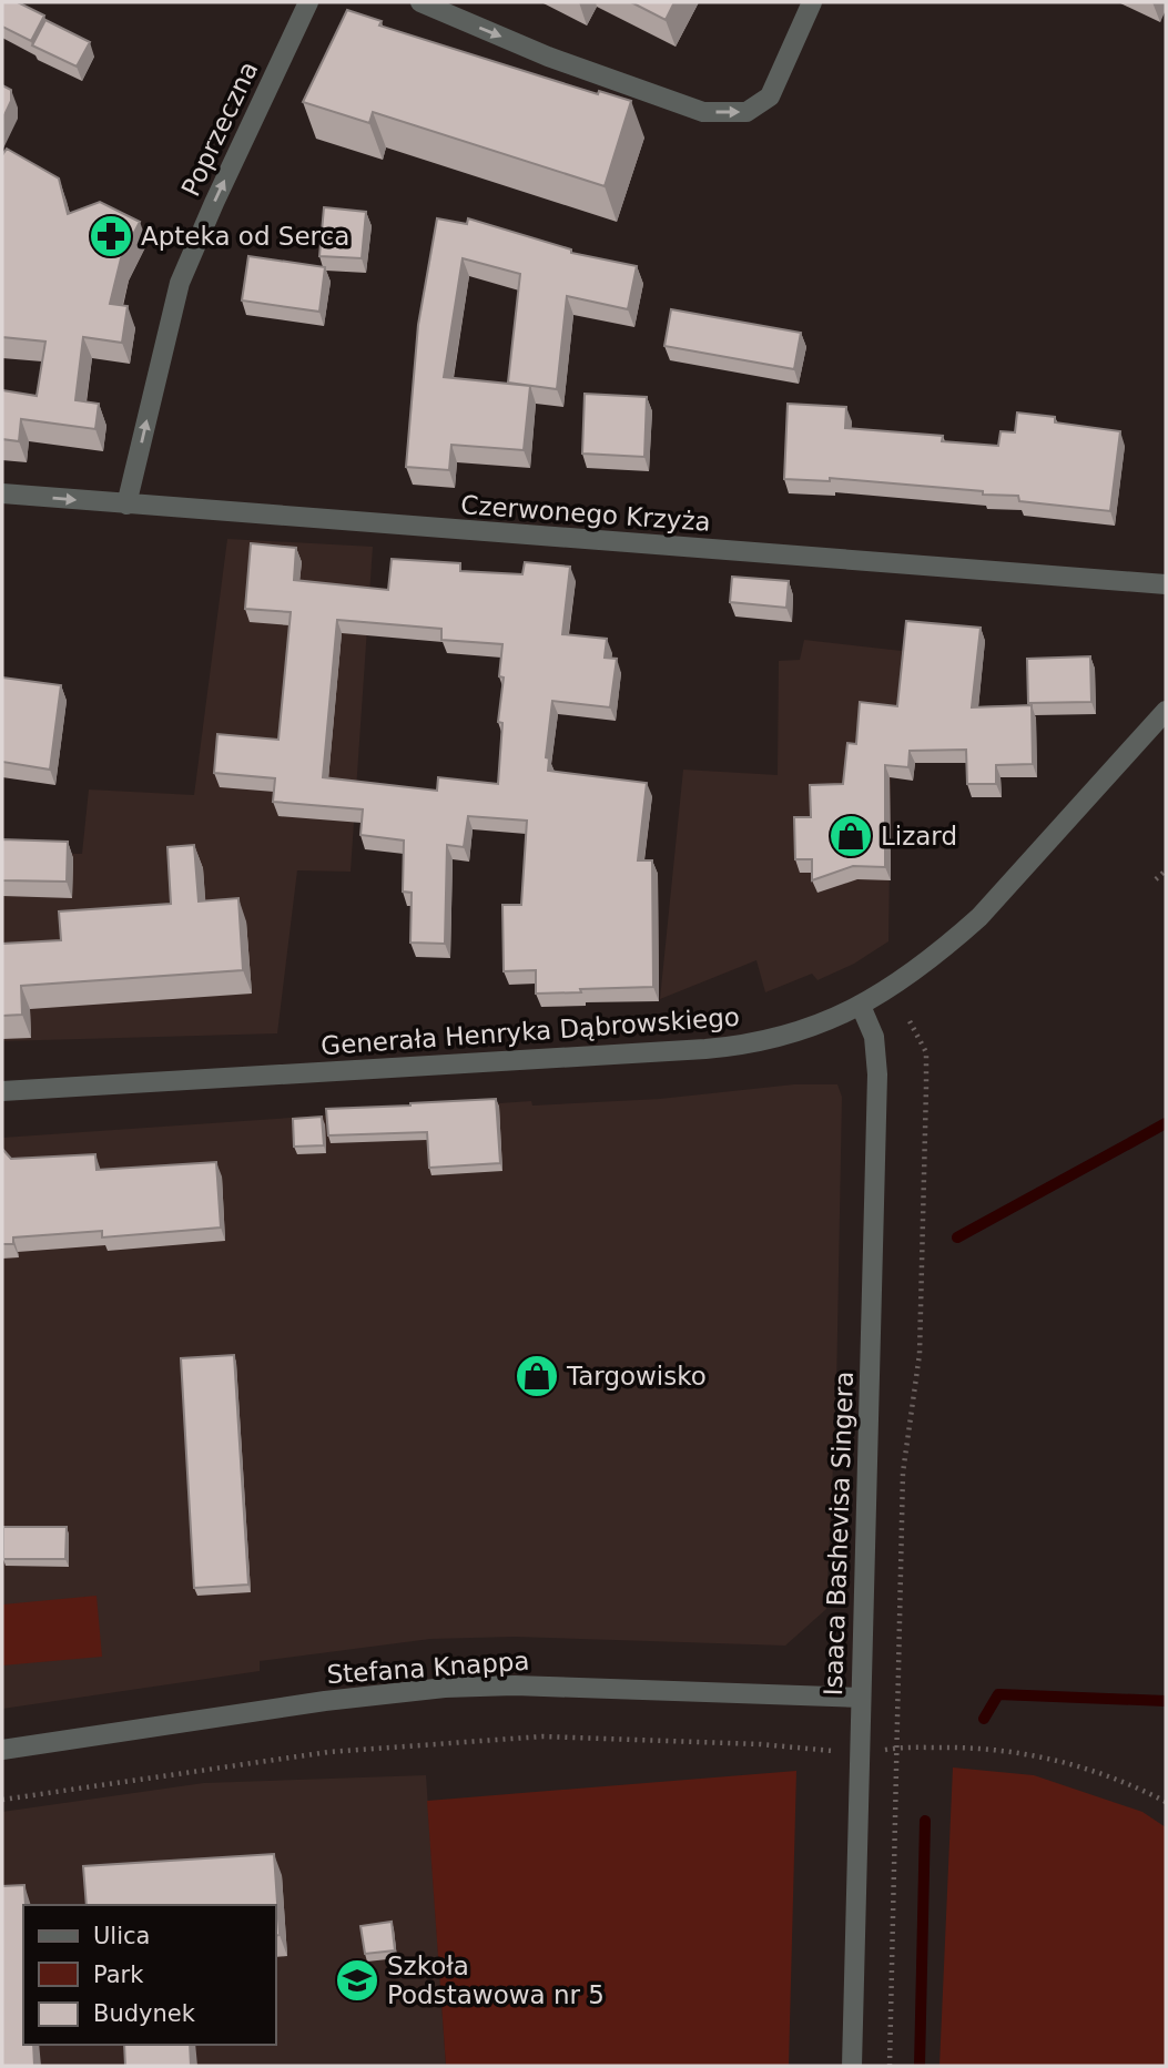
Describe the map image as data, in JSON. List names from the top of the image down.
{
  "streets": {
    "street": [
      "Poprzeczna",
      "Czerwonego Krzyża",
      "Generała Henryka Dąbrowskiego",
      "Isaaca Bashevisa Singera",
      "Stefana Knappa"
    ]
  },
  "crossings": [
    ["Poprzeczna", "Czerwonego Krzyża"],
    ["Generała Henryka Dąbrowskiego", "Isaaca Bashevisa Singera"],
    ["Isaaca Bashevisa Singera", "Stefana Knappa"]
  ],
  "one_way": ["Poprzeczna"],
  "places": {
    "pharmacy": ["Apteka od Serca"],
    "shop": ["Lizard", "Targowisko"],
    "school or university": ["Szkoła Podstawowa nr 5"]
  },
  "legend": ["Ulica", "Park", "Budynek"]
}
